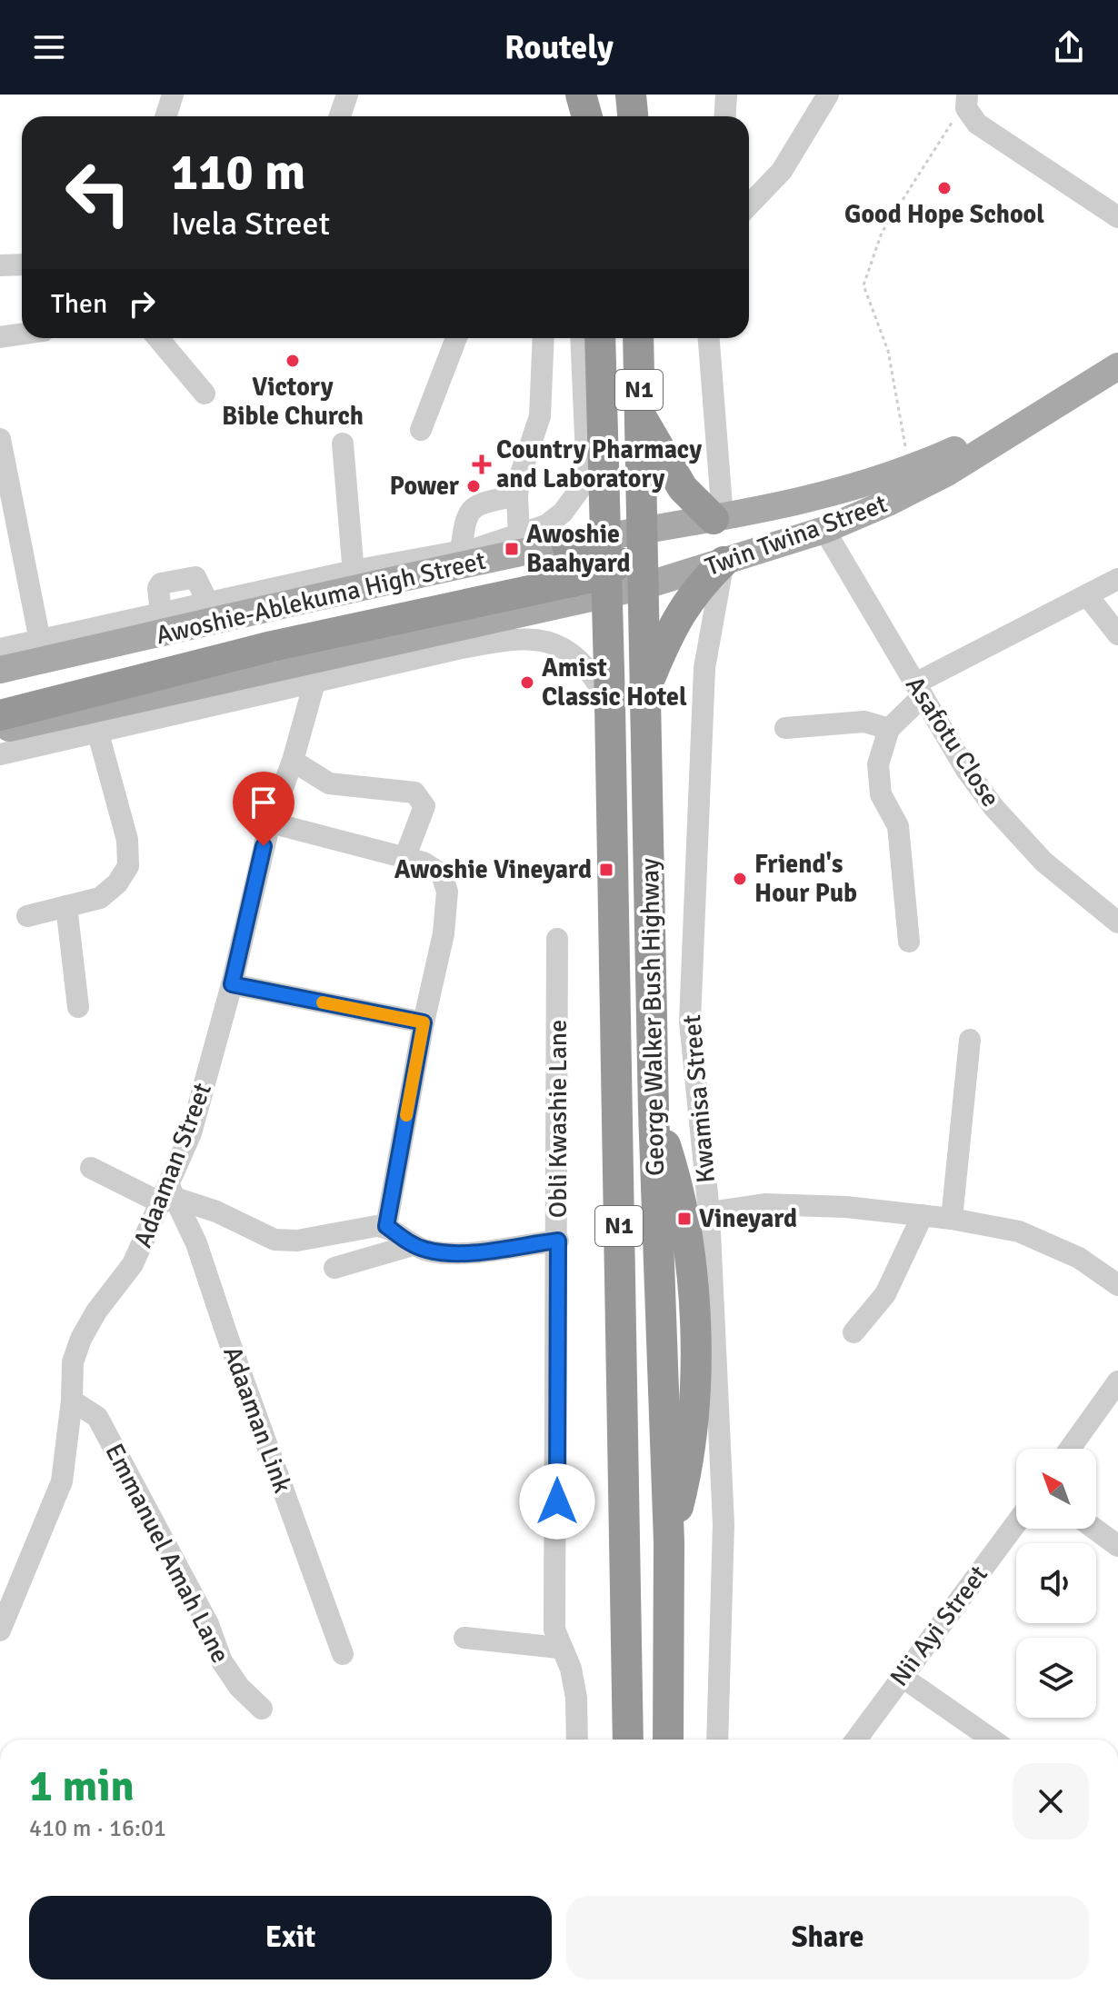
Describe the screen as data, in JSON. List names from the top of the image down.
{
  "streets": {
    "highway": ["N1", "George Walker Bush Highway"],
    "main road": ["Twin Twina Street", "Awoshie-Ablekuma High Street"],
    "street": [
      "Asafotu Close",
      "Kwamisa Street",
      "Obli Kwashie Lane",
      "Adaaman Street",
      "Adaaman Link",
      "Emmanuel Amah Lane",
      "Nii Ayi Street"
    ]
  },
  "crossings": [
    ["Twin Twina Street", "Awoshie-Ablekuma High Street"],
    ["Twin Twina Street", "Asafotu Close"],
    ["Twin Twina Street", "George Walker Bush Highway"],
    ["Twin Twina Street", "Kwamisa Street"],
    ["Awoshie-Ablekuma High Street", "George Walker Bush Highway"],
    ["Adaaman Street", "Adaaman Link"],
    ["Adaaman Street", "Emmanuel Amah Lane"]
  ],
  "places": {
    "other": [
      "Good Hope School",
      "Victory Bible Church",
      "Power",
      "Amist Classic Hotel",
      "Friend's Hour Pub"
    ],
    "health": ["Country Pharmacy and Laboratory"],
    "transit": ["Awoshie Baahyard", "Awoshie Vineyard", "Vineyard"]
  },
  "north": "top left",
  "page": {
    "header": "Routely",
    "turn": ["110 m", "Ivela Street"],
    "then": "Then",
    "heading": ["1 min", "410 m · 16:01"],
    "buttons": ["Exit", "Share"]
  }
}
